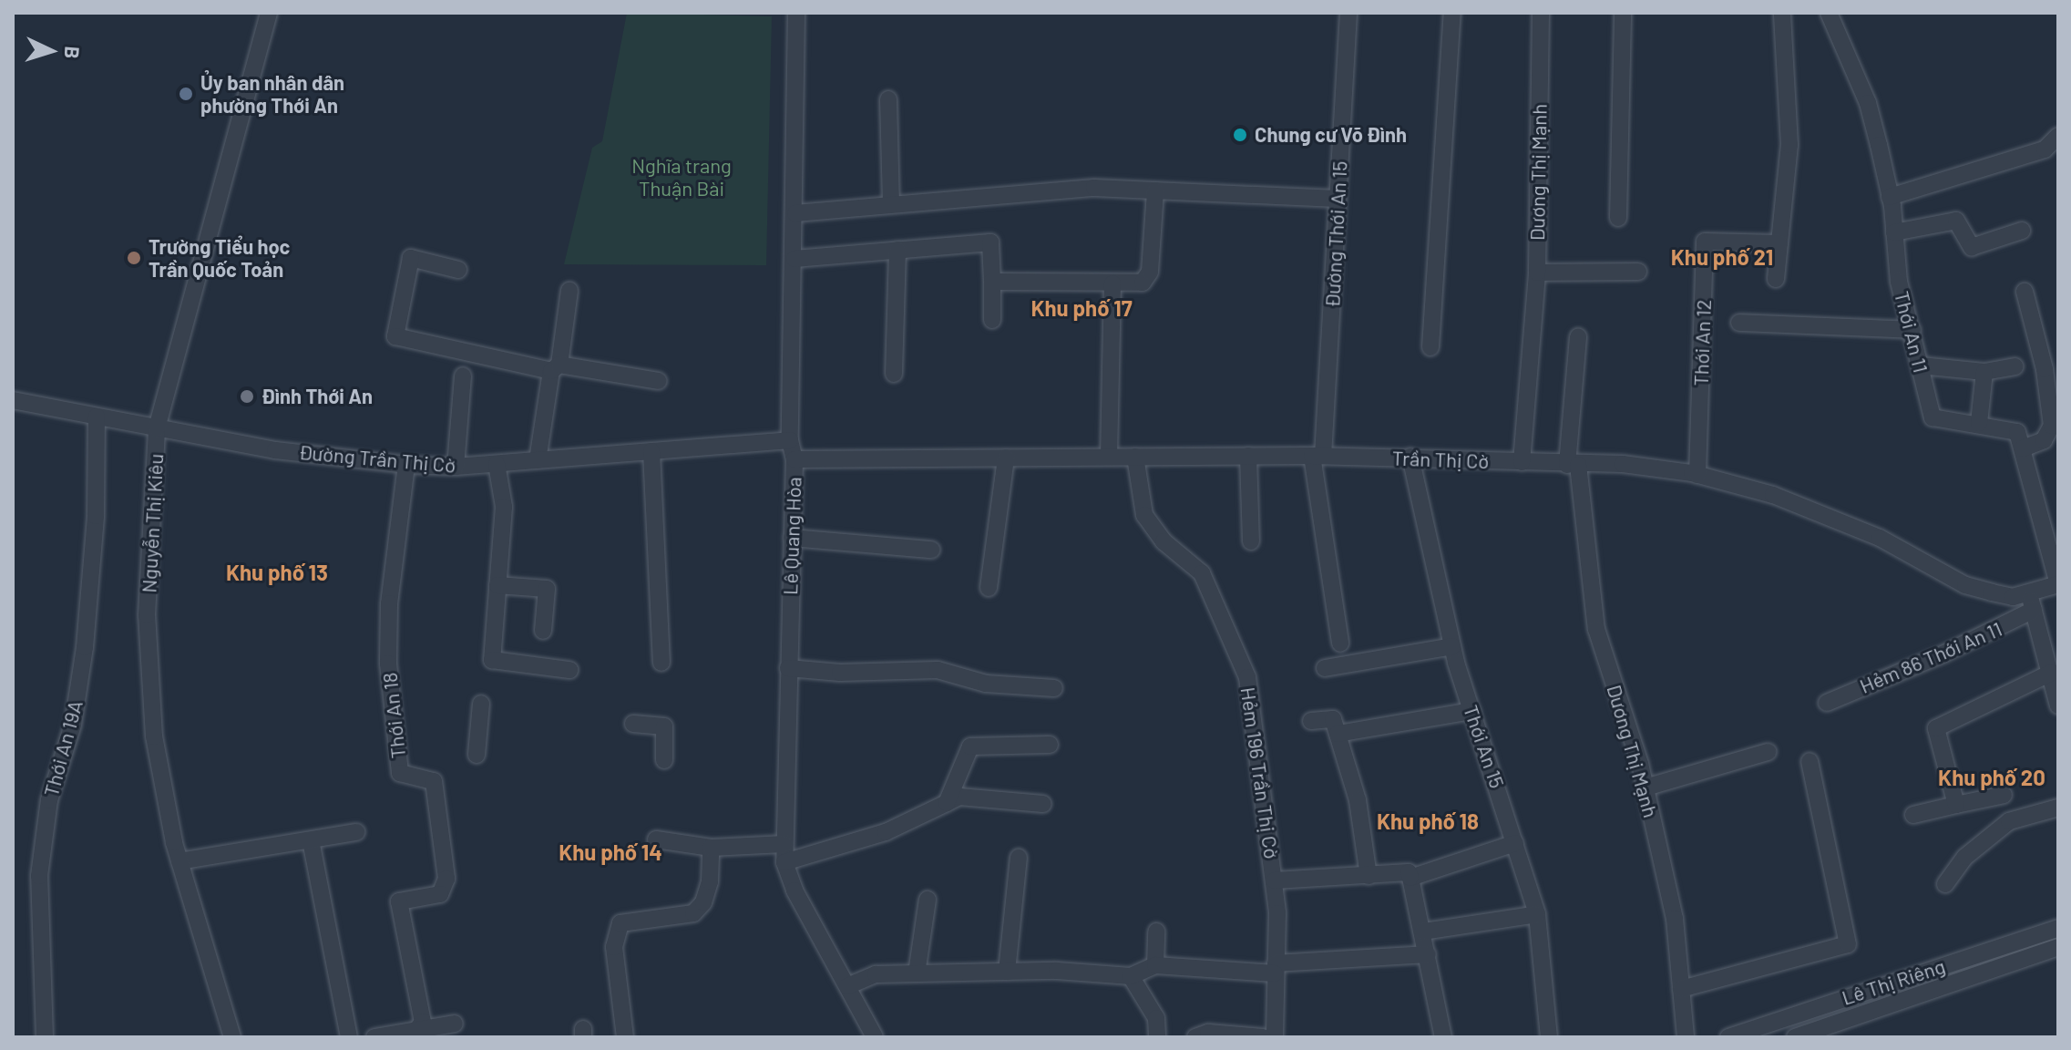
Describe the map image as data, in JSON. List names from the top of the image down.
{
  "streets": {
    "street": [
      "Dương Thị Mạnh",
      "Đường Thới An 15",
      "Thới An 11",
      "Thới An 12",
      "Đường Trần Thị Cờ",
      "Trần Thị Cờ",
      "Nguyễn Thị Kiêu",
      "Lê Quang Hòa",
      "Hẻm 86 Thới An 11",
      "Thới An 18",
      "Thới An 15",
      "Thới An 19A",
      "Hẻm 196 Trần Thị Cờ",
      "Lê Thị Riêng"
    ]
  },
  "crossings": [
    ["Dương Thị Mạnh", "Trần Thị Cờ"],
    ["Đường Thới An 15", "Trần Thị Cờ"],
    ["Thới An 12", "Trần Thị Cờ"],
    ["Đường Trần Thị Cờ", "Nguyễn Thị Kiêu"],
    ["Đường Trần Thị Cờ", "Lê Quang Hòa"],
    ["Đường Trần Thị Cờ", "Thới An 18"],
    ["Đường Trần Thị Cờ", "Thới An 19A"],
    ["Trần Thị Cờ", "Lê Quang Hòa"],
    ["Trần Thị Cờ", "Hẻm 86 Thới An 11"],
    ["Trần Thị Cờ", "Thới An 15"],
    ["Trần Thị Cờ", "Hẻm 196 Trần Thị Cờ"]
  ],
  "districts": [
    "Khu phố 21",
    "Khu phố 17",
    "Khu phố 13",
    "Khu phố 20",
    "Khu phố 18",
    "Khu phố 14"
  ],
  "parks": ["Nghĩa trang Thuận Bài"],
  "places": [
    "Ủy ban nhân dân phường Thới An",
    "Chung cư Võ Đình",
    "Trường Tiểu học Trần Quốc Toản",
    "Đình Thới An"
  ],
  "north": "right"
}
